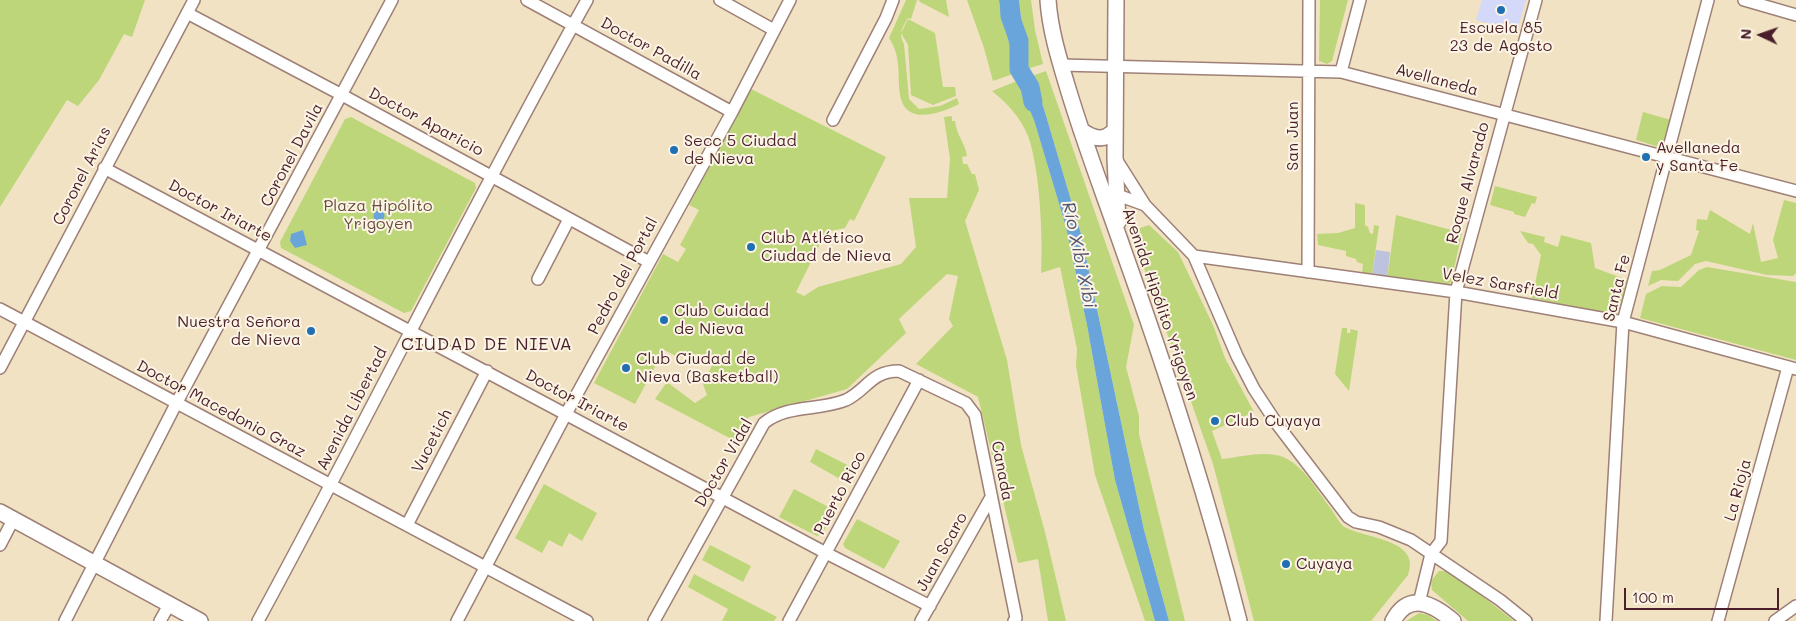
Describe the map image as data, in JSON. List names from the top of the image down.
{
  "streets": {
    "main road": ["Avenida Hipólito Yrigoyen"],
    "street": [
      "Doctor Padilla",
      "Avellaneda",
      "Doctor Aparicio",
      "San Juan",
      "Coronel Davila",
      "Coronel Arias",
      "Roque Alvarado",
      "Doctor Iriarte",
      "Pedro del Portal",
      "Velez Sarsfield",
      "Santa Fe",
      "Doctor Macedonio Graz",
      "Avenida Libertad",
      "Vucetich",
      "Doctor Vidal",
      "Canada",
      "La Rioja",
      "Puerto Rico",
      "Juan Scaro"
    ]
  },
  "crossings": [
    ["Doctor Padilla", "Pedro del Portal"],
    ["Doctor Padilla", "Avenida Libertad"],
    ["Avellaneda", "San Juan"],
    ["Avellaneda", "Roque Alvarado"],
    ["Avellaneda", "Santa Fe"],
    ["Avellaneda", "Avenida Hipólito Yrigoyen"],
    ["Doctor Aparicio", "Coronel Davila"],
    ["Doctor Aparicio", "Coronel Arias"],
    ["Doctor Aparicio", "Pedro del Portal"],
    ["Doctor Aparicio", "Avenida Libertad"],
    ["San Juan", "Velez Sarsfield"],
    ["Coronel Davila", "Doctor Iriarte"],
    ["Coronel Davila", "Doctor Macedonio Graz"],
    ["Coronel Arias", "Doctor Iriarte"],
    ["Coronel Arias", "Doctor Macedonio Graz"],
    ["Roque Alvarado", "Velez Sarsfield"],
    ["Doctor Iriarte", "Pedro del Portal"],
    ["Doctor Iriarte", "Avenida Libertad"],
    ["Doctor Iriarte", "Vucetich"],
    ["Doctor Iriarte", "Doctor Vidal"],
    ["Doctor Iriarte", "Puerto Rico"],
    ["Doctor Iriarte", "Juan Scaro"],
    ["Pedro del Portal", "Doctor Macedonio Graz"],
    ["Velez Sarsfield", "Santa Fe"],
    ["Velez Sarsfield", "La Rioja"],
    ["Doctor Macedonio Graz", "Avenida Libertad"],
    ["Doctor Macedonio Graz", "Vucetich"],
    ["Doctor Vidal", "Canada"],
    ["Canada", "Puerto Rico"],
    ["Canada", "Juan Scaro"]
  ],
  "districts": ["CIUDAD DE NIEVA"],
  "water": ["Río Xibi Xibi"],
  "parks": ["Plaza Hipólito Yrigoyen"],
  "places": [
    "Escuela 85 23 de Agosto",
    "Secc 5 Ciudad de Nieva",
    "Avellaneda y Santa Fe",
    "Club Atlético Ciudad de Nieva",
    "Club Cuidad de Nieva",
    "Nuestra Señora de Nieva",
    "Club Ciudad de Nieva (Basketball)",
    "Club Cuyaya",
    "Cuyaya"
  ],
  "scale_bar": "100 m",
  "north": "left"
}
